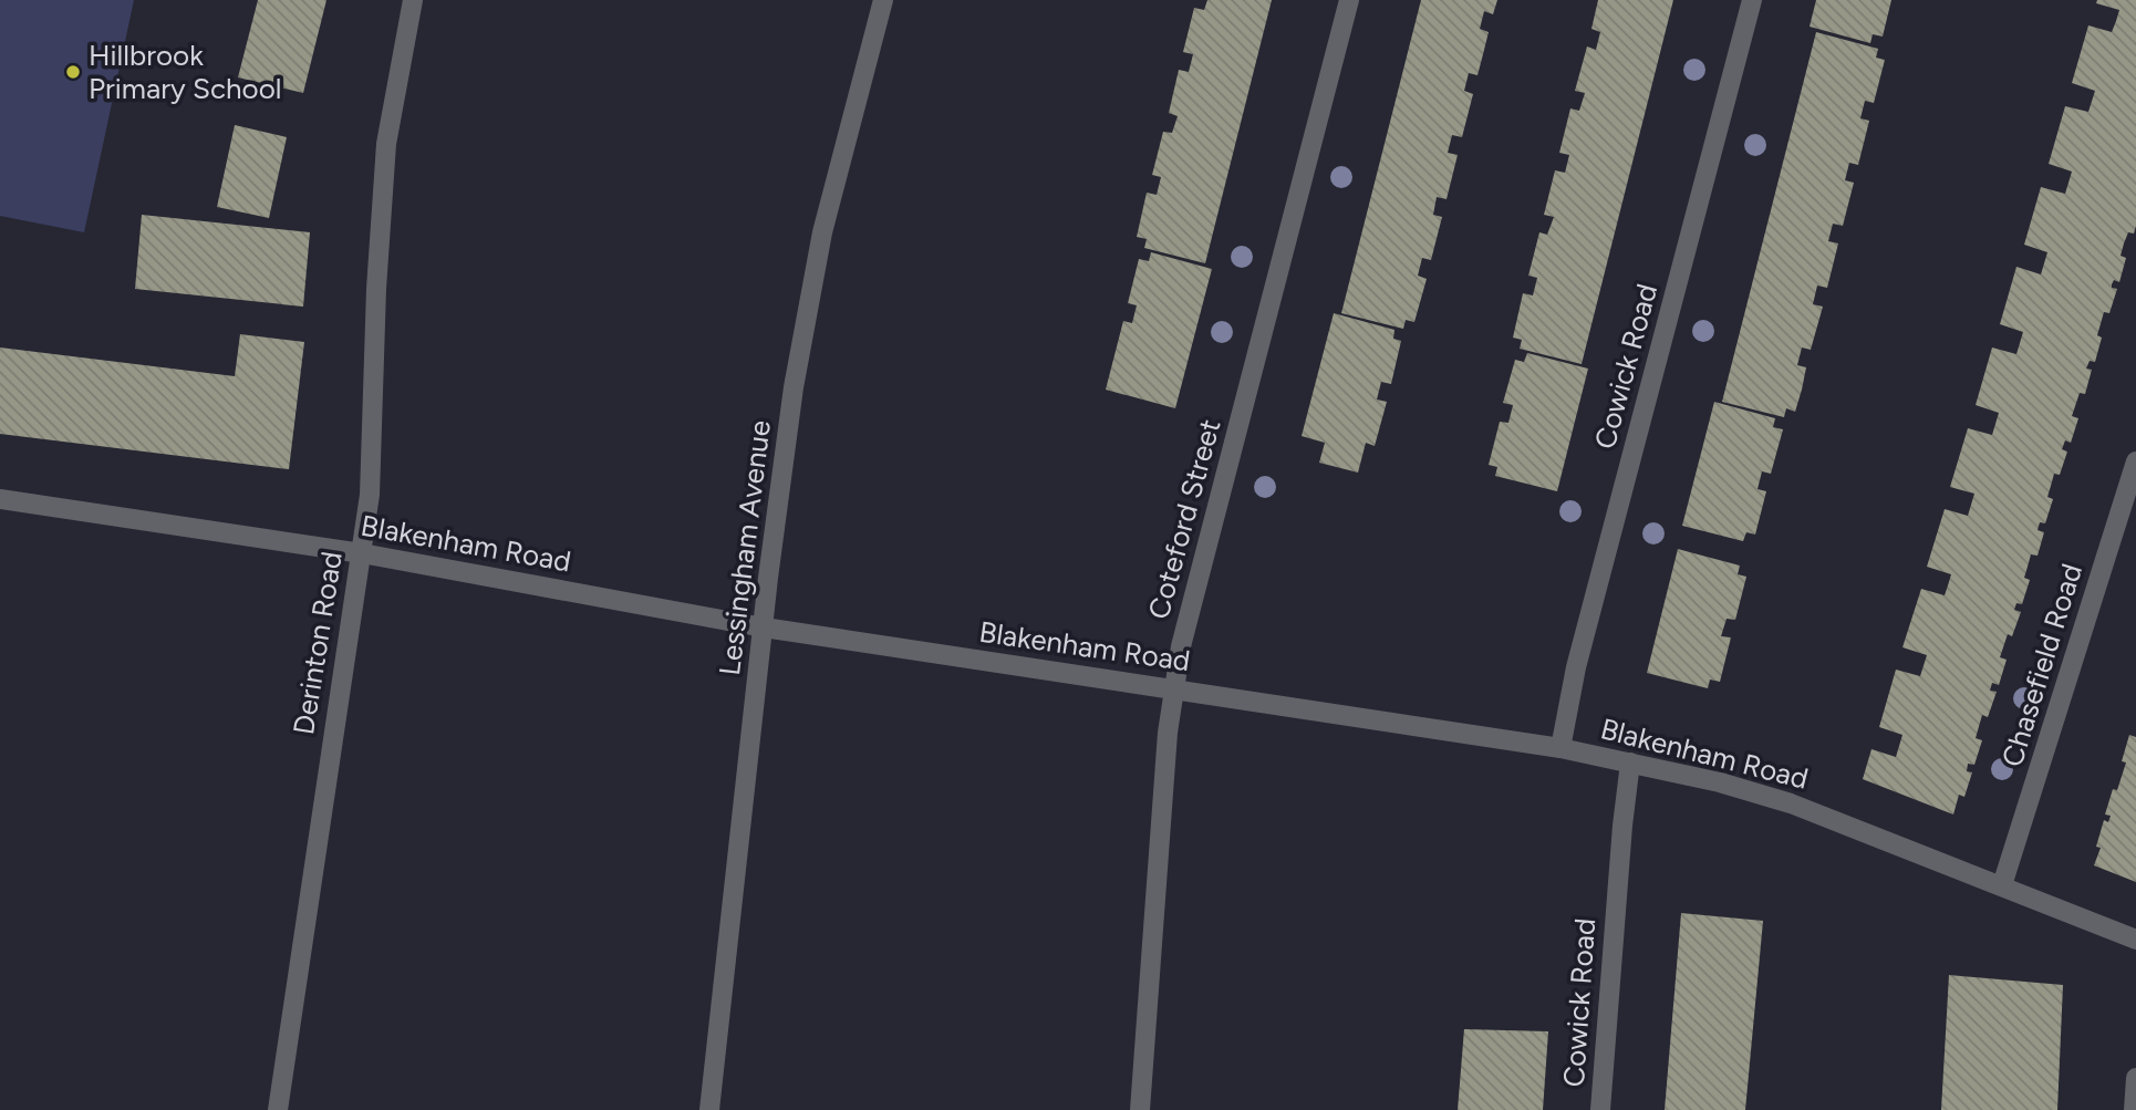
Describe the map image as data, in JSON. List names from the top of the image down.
{
  "streets": {
    "street": [
      "Cowick Road",
      "Coteford Street",
      "Blakenham Road",
      "Lessingham Avenue",
      "Derinton Road",
      "Chasefield Road"
    ]
  },
  "crossings": [
    ["Cowick Road", "Blakenham Road"],
    ["Coteford Street", "Blakenham Road"],
    ["Blakenham Road", "Lessingham Avenue"],
    ["Blakenham Road", "Derinton Road"],
    ["Blakenham Road", "Chasefield Road"]
  ],
  "places": ["Hillbrook Primary School"]
}
